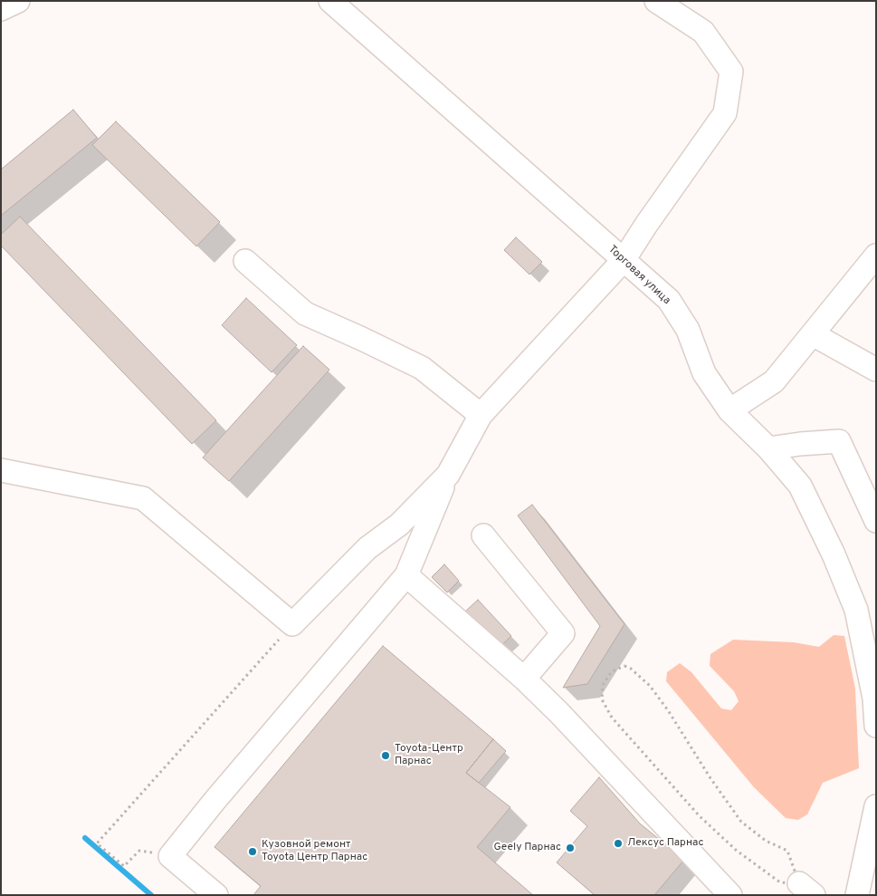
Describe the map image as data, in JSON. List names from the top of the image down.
{
  "streets": {
    "street": ["Торговая улица"]
  },
  "places": [
    "Toyota-Центр Парнас",
    "Лексус Парнас",
    "Geely Парнас",
    "Кузовной ремонт Toyota Центр Парнас"
  ]
}
